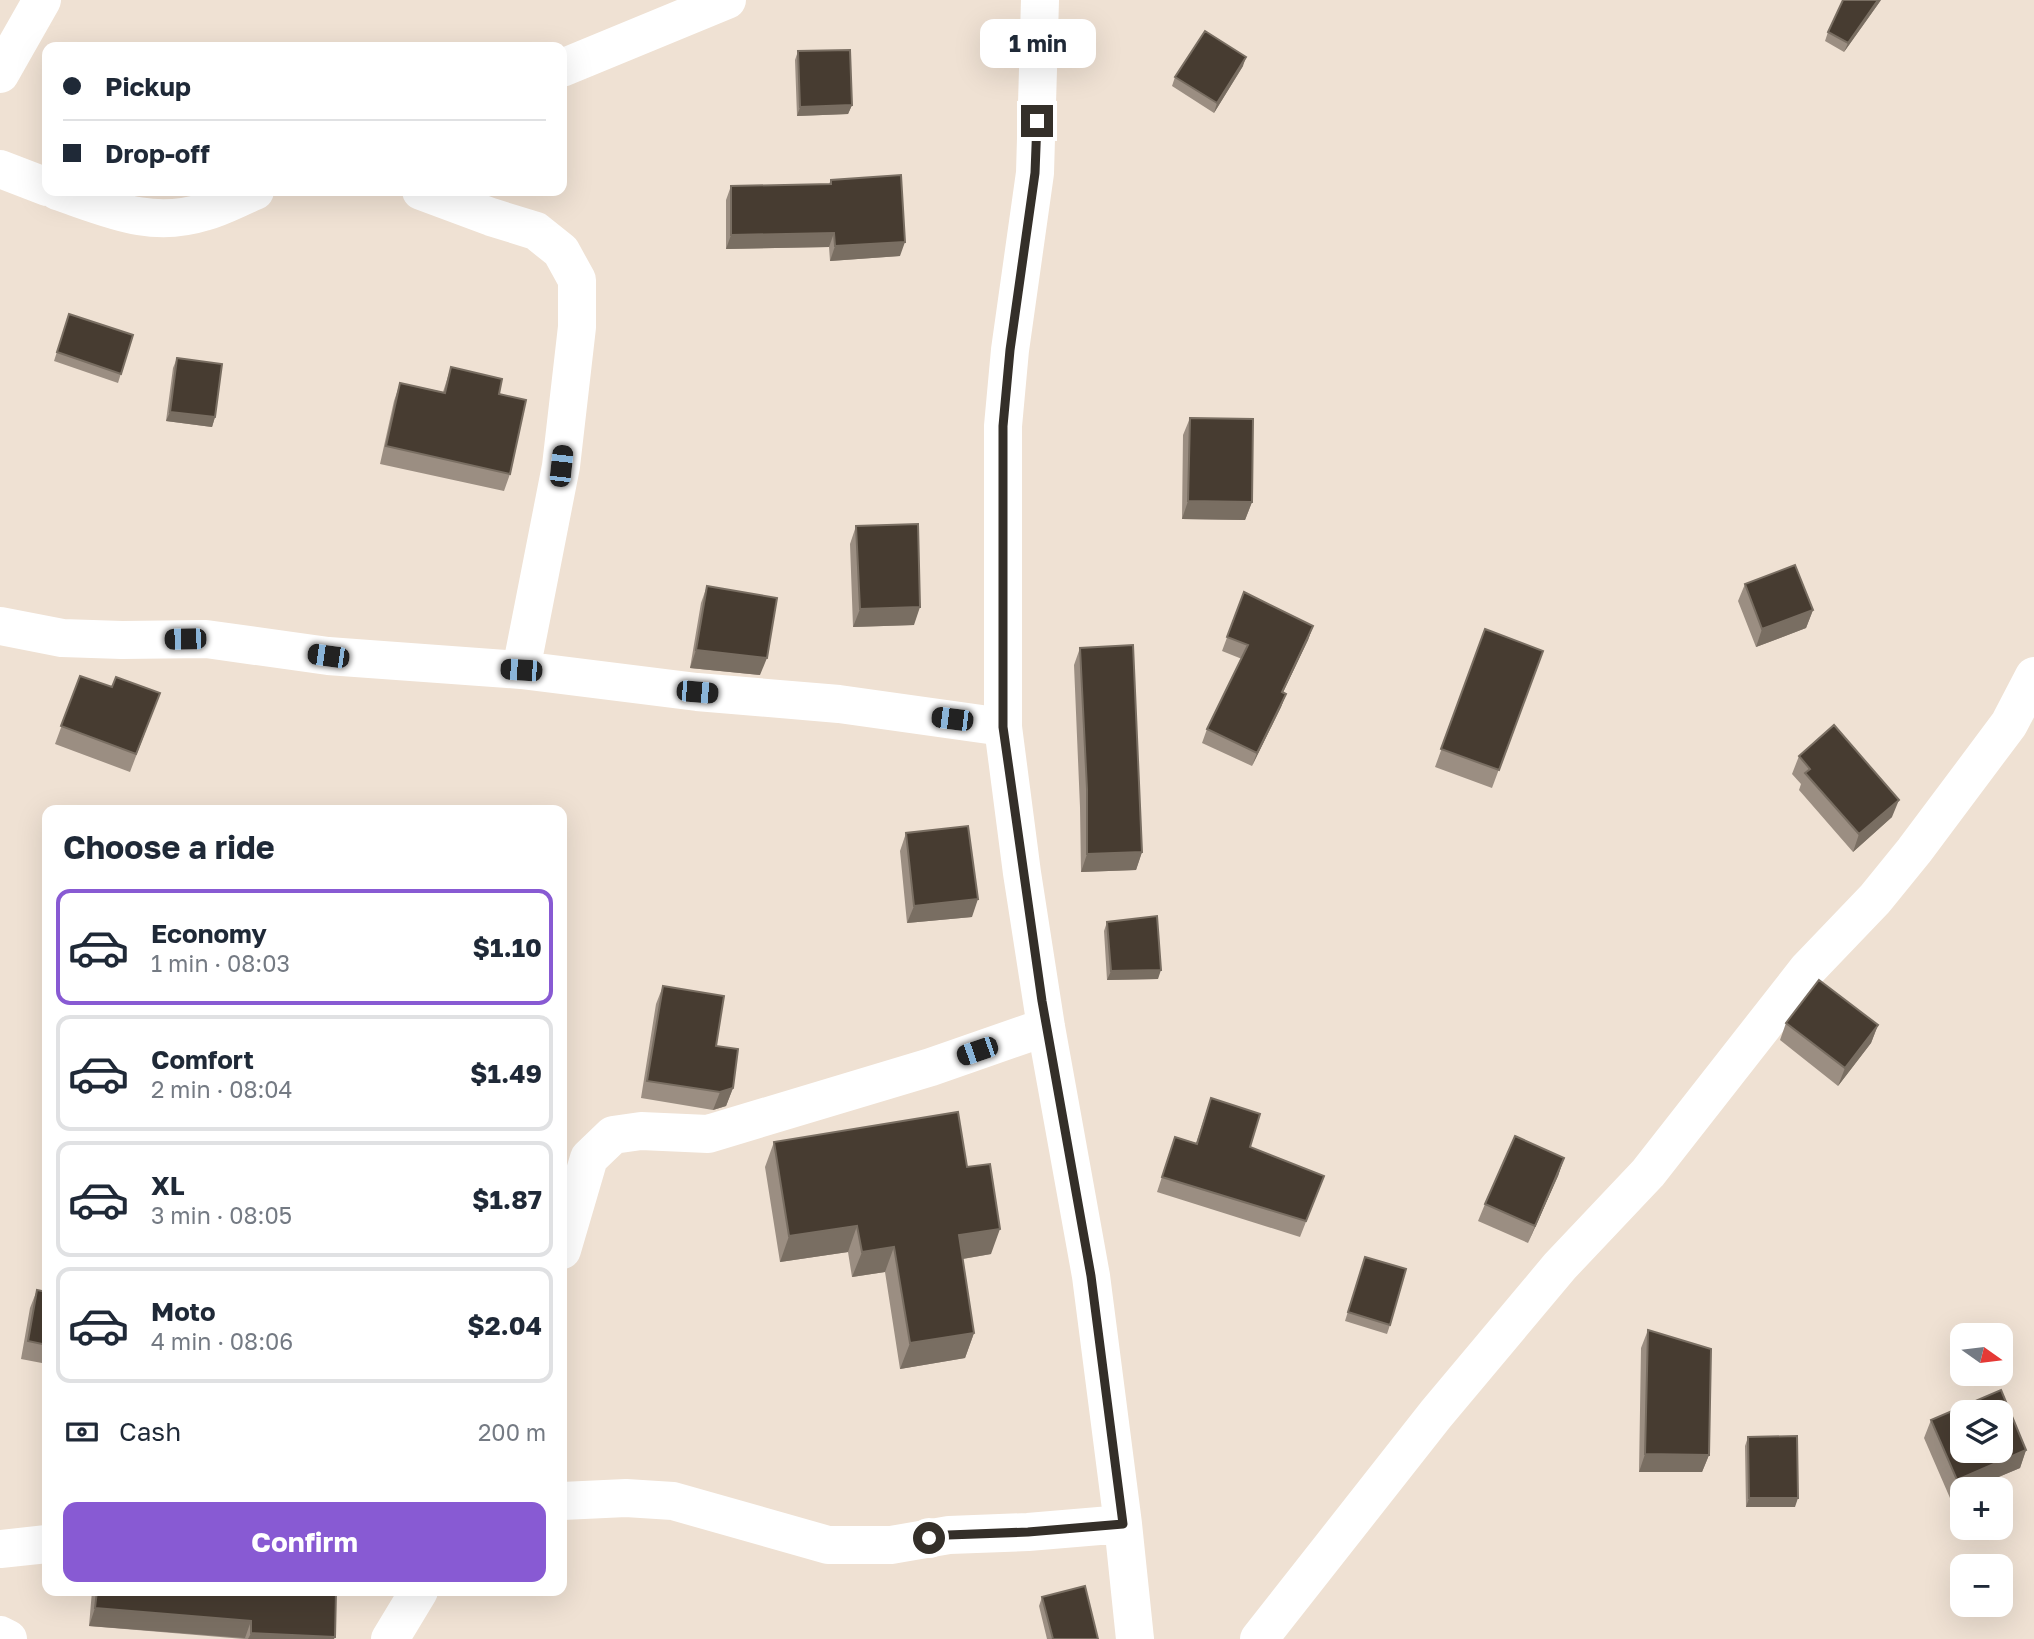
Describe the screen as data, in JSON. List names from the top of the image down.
{
  "north": "right",
  "page": {
    "bubble": "1 min",
    "banner": ["Pickup", "Drop-off"],
    "heading": "Choose a ride",
    "list": [
      {
        "name": "Economy",
        "note": "1 min · 08:03",
        "value": "$1.10"
      },
      {
        "name": "Comfort",
        "note": "2 min · 08:04",
        "value": "$1.49"
      },
      {
        "name": "XL",
        "note": "3 min · 08:05",
        "value": "$1.87"
      },
      {
        "name": "Moto",
        "note": "4 min · 08:06",
        "value": "$2.04"
      }
    ],
    "map_buttons": ["+", "−"],
    "pay": ["Cash", "200 m"],
    "buttons": "Confirm"
  }
}
